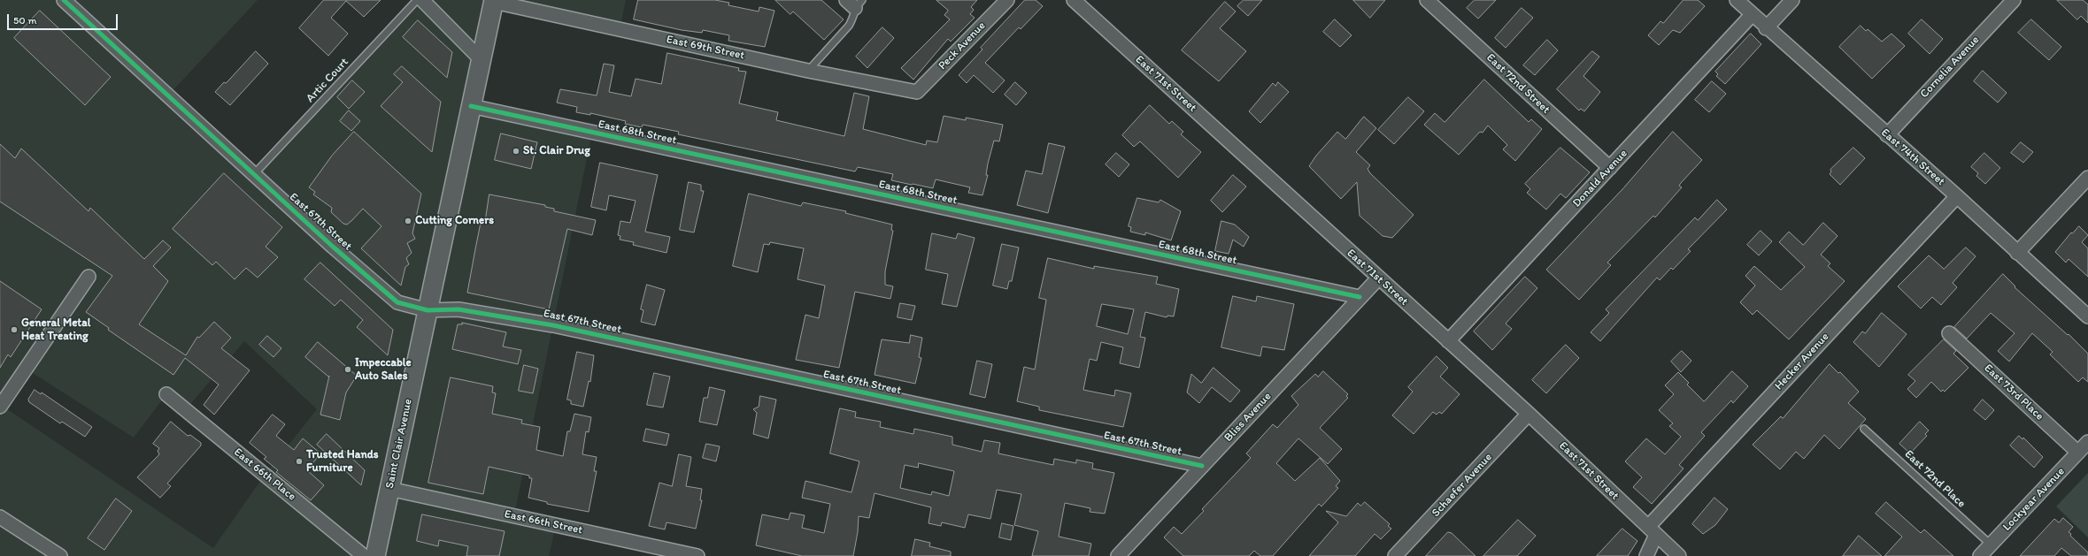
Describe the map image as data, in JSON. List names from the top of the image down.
{
  "streets": {
    "main road": ["Saint Clair Avenue"],
    "street": [
      "Peck Avenue",
      "East 69th Street",
      "Cornelia Avenue",
      "East 71st Street",
      "East 72nd Street",
      "East 68th Street",
      "East 74th Street",
      "Donald Avenue",
      "East 67th Street",
      "Hecker Avenue",
      "East 73rd Place",
      "Bliss Avenue",
      "East 66th Place",
      "Schaefer Avenue",
      "Lockyear Avenue",
      "East 66th Street"
    ],
    "lane": ["Artic Court", "East 72nd Place"]
  },
  "crossings": [
    ["Peck Avenue", "East 69th Street"],
    ["East 69th Street", "Saint Clair Avenue"],
    ["Cornelia Avenue", "East 74th Street"],
    ["Artic Court", "East 67th Street"],
    ["East 71st Street", "Donald Avenue"],
    ["East 71st Street", "Hecker Avenue"],
    ["East 71st Street", "Bliss Avenue"],
    ["East 71st Street", "Schaefer Avenue"],
    ["East 72nd Street", "Donald Avenue"],
    ["East 68th Street", "Bliss Avenue"],
    ["East 68th Street", "Saint Clair Avenue"],
    ["East 74th Street", "Donald Avenue"],
    ["East 74th Street", "Hecker Avenue"],
    ["East 67th Street", "Bliss Avenue"],
    ["East 67th Street", "Saint Clair Avenue"],
    ["East 73rd Place", "Lockyear Avenue"],
    ["Saint Clair Avenue", "East 66th Street"],
    ["East 72nd Place", "Lockyear Avenue"]
  ],
  "places": [
    "St. Clair Drug",
    "Cutting Corners",
    "General Metal Heat Treating",
    "Impeccable Auto Sales",
    "Trusted Hands Furniture"
  ],
  "scale_bar": "50 m"
}
